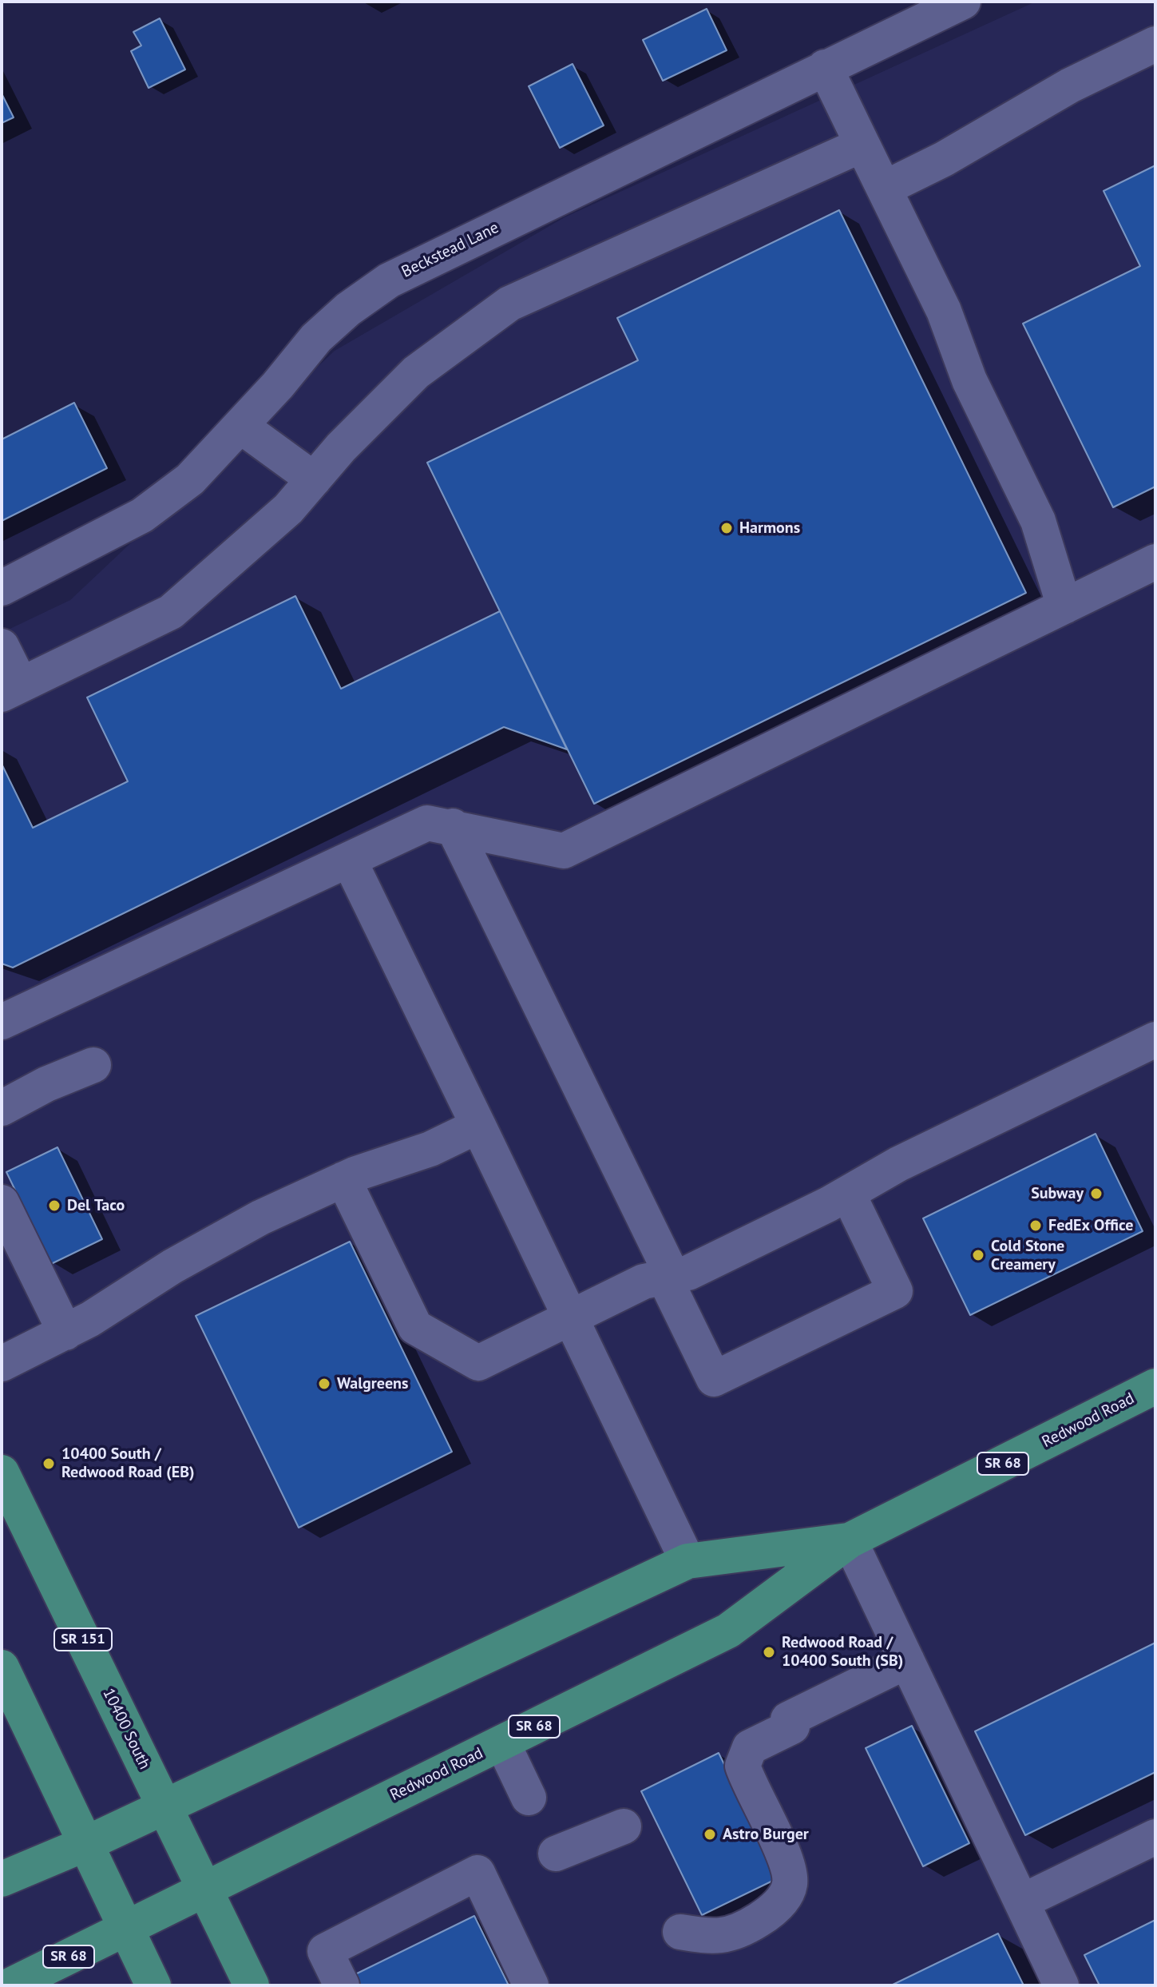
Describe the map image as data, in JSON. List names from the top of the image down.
{
  "streets": {
    "main road": [
      "Redwood Road",
      "SR 68",
      "SR 151",
      "10400 South"
    ],
    "street": ["Beckstead Lane"]
  },
  "crossings": [
    ["Redwood Road", "10400 South"]
  ],
  "places": [
    "Harmons",
    "Subway",
    "Del Taco",
    "FedEx Office",
    "Cold Stone Creamery",
    "Walgreens",
    "10400 South / Redwood Road (EB)",
    "Redwood Road / 10400 South (SB)",
    "Astro Burger"
  ]
}
